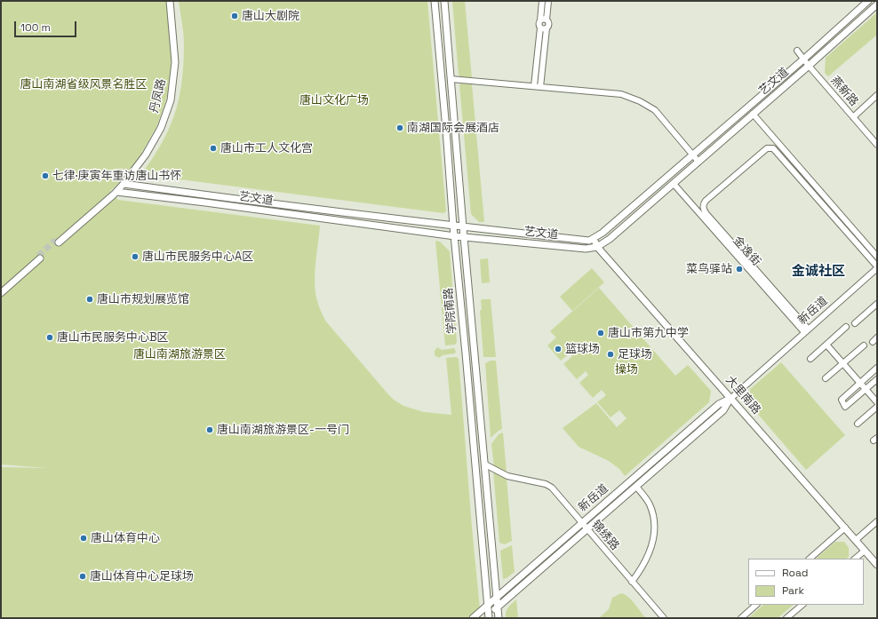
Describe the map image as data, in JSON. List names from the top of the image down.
{
  "streets": {
    "main road": [
      "艺文道",
      "丹凤路",
      "学院南路",
      "新岳道",
      "大里南路"
    ],
    "street": ["燕新路", "金逸街", "锦绣路"]
  },
  "crossings": [
    ["艺文道", "燕新路"],
    ["艺文道", "丹凤路"],
    ["艺文道", "金逸街"],
    ["艺文道", "学院南路"],
    ["艺文道", "大里南路"],
    ["金逸街", "新岳道"],
    ["学院南路", "新岳道"],
    ["学院南路", "锦绣路"],
    ["新岳道", "大里南路"],
    ["新岳道", "锦绣路"]
  ],
  "districts": ["金诚社区"],
  "parks": [
    "唐山南湖省级风景名胜区",
    "唐山文化广场",
    "唐山南湖旅游景区",
    "操场"
  ],
  "places": [
    "唐山大剧院",
    "南湖国际会展酒店",
    "唐山市工人文化宫",
    "七律·庚寅年重访唐山书怀",
    "唐山市民服务中心A区",
    "菜鸟驿站",
    "唐山市规划展览馆",
    "唐山市第九中学",
    "唐山市民服务中心B区",
    "篮球场",
    "足球场",
    "唐山南湖旅游景区-一号门",
    "唐山体育中心",
    "唐山体育中心足球场"
  ],
  "legend": ["Road", "Park"],
  "scale_bar": "100 m"
}
